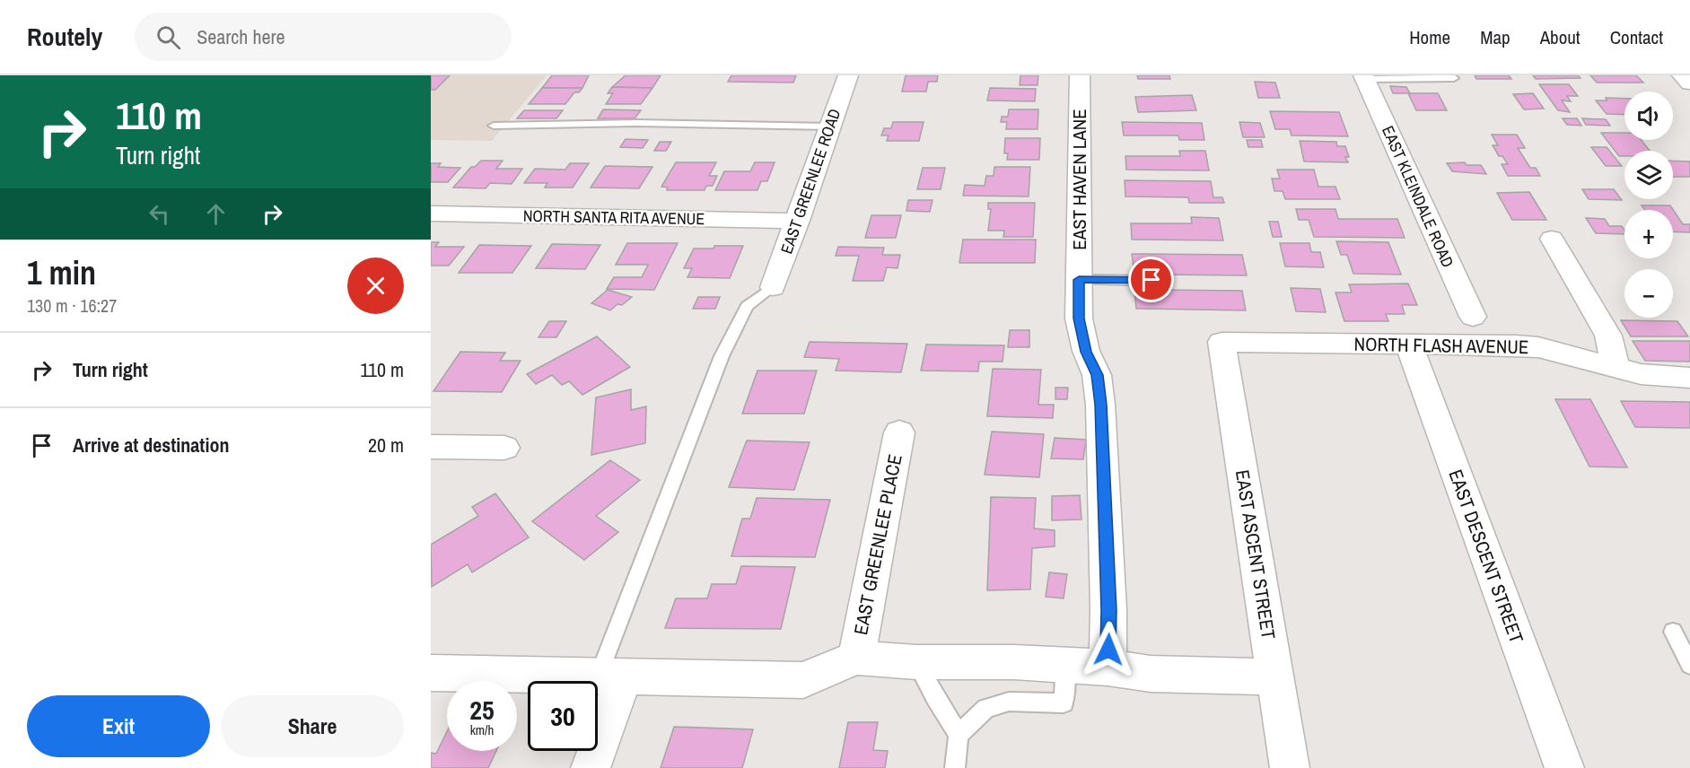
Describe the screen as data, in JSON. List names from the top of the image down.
{
  "streets": {
    "street": [
      "EAST HAVEN LANE",
      "EAST GREENLEE ROAD",
      "EAST KLEINDALE ROAD",
      "NORTH SANTA RITA AVENUE",
      "NORTH FLASH AVENUE",
      "EAST GREENLEE PLACE",
      "EAST ASCENT STREET",
      "EAST DESCENT STREET"
    ]
  },
  "crossings": [
    ["EAST GREENLEE ROAD", "NORTH SANTA RITA AVENUE"],
    ["NORTH FLASH AVENUE", "EAST ASCENT STREET"],
    ["NORTH FLASH AVENUE", "EAST DESCENT STREET"]
  ],
  "page": {
    "header": "Routely",
    "search": "Search here",
    "nav": [
      "Home",
      "Map",
      "About",
      "Contact"
    ],
    "turn": ["110 m", "Turn right"],
    "map_buttons": ["+", "−"],
    "heading": ["1 min", "130 m · 16:27"],
    "list": [
      {
        "name": "Turn right",
        "value": "110 m"
      },
      {
        "name": "Arrive at destination",
        "value": "20 m"
      }
    ],
    "speed": "25 km/h",
    "limit": "30",
    "buttons": ["Exit", "Share"]
  }
}
